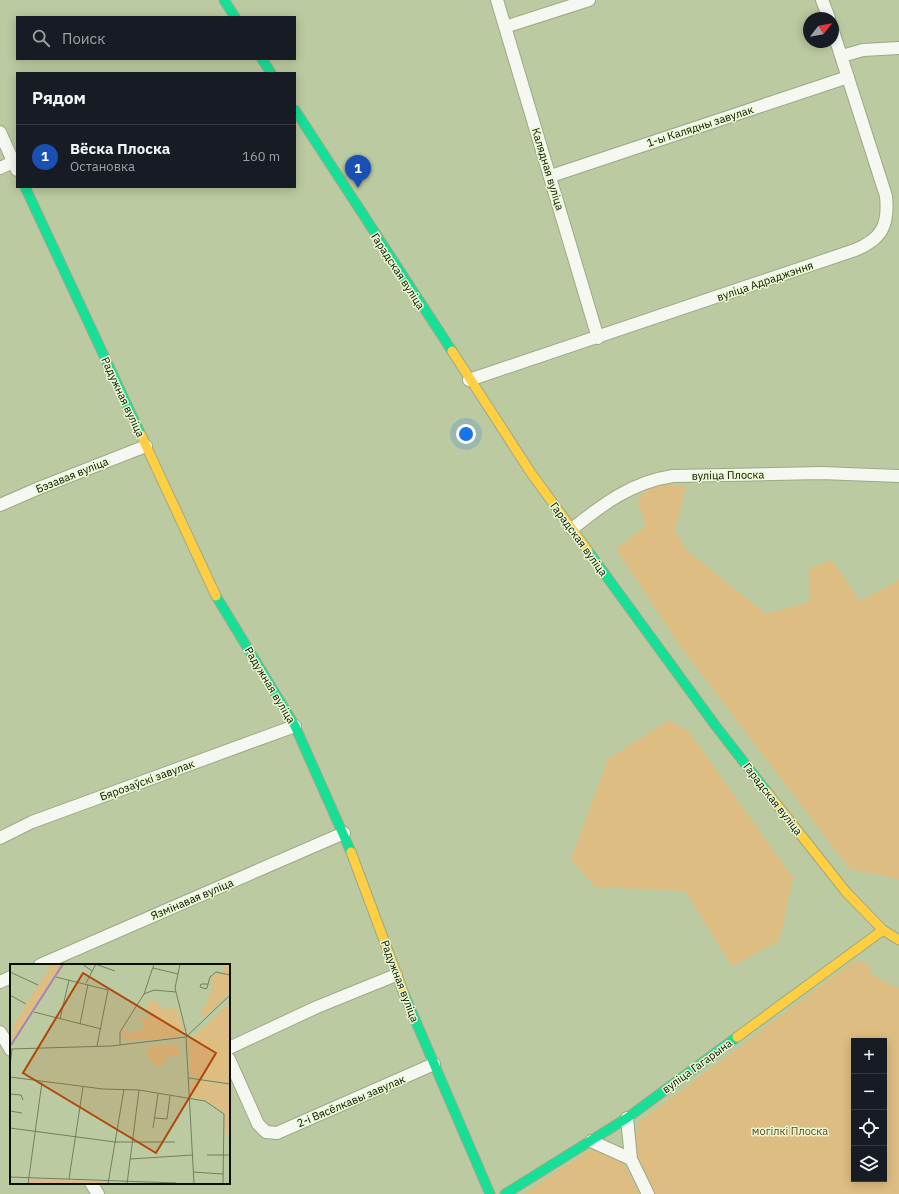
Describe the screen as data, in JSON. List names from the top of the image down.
{
  "streets": {
    "street": [
      "1-ы Калядны завулак",
      "Калядная вуліца",
      "Гарадская вуліца",
      "вуліца Адраджэння",
      "Радужная вуліца",
      "Бэзавая вуліца",
      "вуліца Плоска",
      "Бярозаўскі завулак",
      "Язмінавая вуліца",
      "вуліца Гагарына",
      "2-і Вясёлкавы завулак"
    ]
  },
  "crossings": [
    ["1-ы Калядны завулак", "Калядная вуліца"],
    ["1-ы Калядны завулак", "вуліца Адраджэння"],
    ["Калядная вуліца", "вуліца Адраджэння"],
    ["Гарадская вуліца", "вуліца Адраджэння"],
    ["Гарадская вуліца", "вуліца Плоска"],
    ["Гарадская вуліца", "вуліца Гагарына"],
    ["Радужная вуліца", "Бэзавая вуліца"],
    ["Радужная вуліца", "Бярозаўскі завулак"],
    ["Радужная вуліца", "Язмінавая вуліца"],
    ["Радужная вуліца", "2-і Вясёлкавы завулак"]
  ],
  "parks": ["могілкі Плоска"],
  "north": "top right",
  "page": {
    "search": "Поиск",
    "heading": "Рядом",
    "list": [
      {
        "mark": "1",
        "name": "Вёска Плоска",
        "note": "Остановка",
        "value": "160 m"
      }
    ],
    "pins": "1",
    "map_buttons": ["+", "−"]
  }
}
